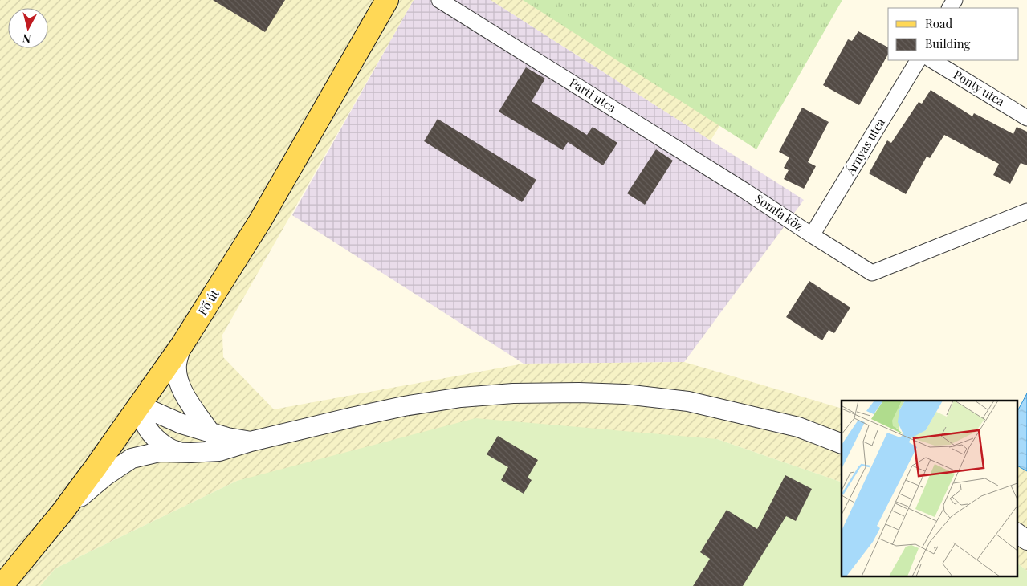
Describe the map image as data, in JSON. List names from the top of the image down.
{
  "streets": {
    "main road": ["Fő út"],
    "street": [
      "Ponty utca",
      "Parti utca",
      "Árnyas utca",
      "Somfa köz"
    ]
  },
  "crossings": [
    ["Parti utca", "Somfa köz"],
    ["Árnyas utca", "Somfa köz"]
  ],
  "legend": ["Road", "Building"],
  "north": "bottom"
}
